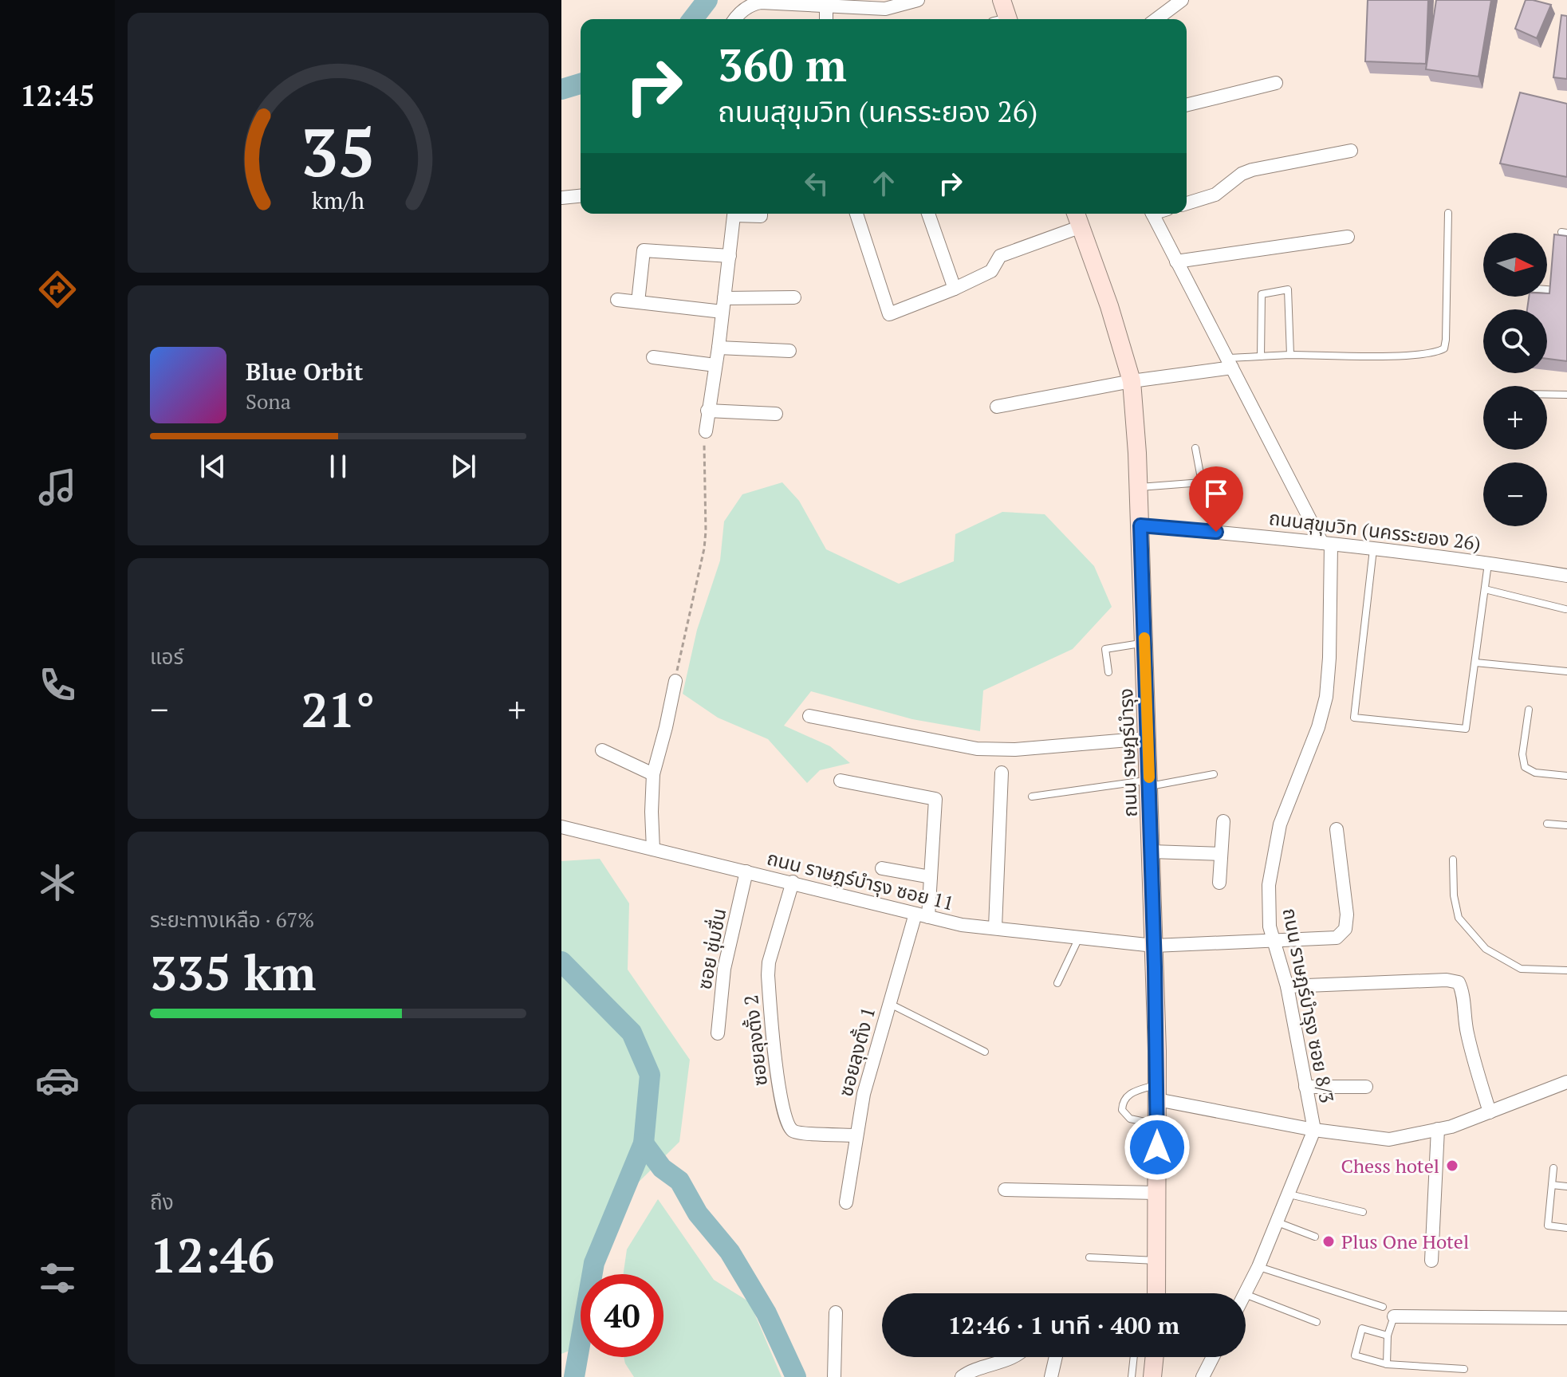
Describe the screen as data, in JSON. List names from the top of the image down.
{
  "streets": {
    "street": [
      "ถนนสุขุมวิท (นครระยอง 26)",
      "ถนน ราษฎร์บำรุง",
      "ถนน ราษฎร์บำรุง ซอย 11",
      "ซอย ชุ่มชื่น",
      "ถนน ราษฎร์บำรุง ซอย 8/3",
      "ซอยลุงตั้ง 2",
      "ซอยลุงตั้ง 1"
    ]
  },
  "crossings": [
    ["ถนนสุขุมวิท (นครระยอง 26)", "ถนน ราษฎร์บำรุง"],
    ["ถนนสุขุมวิท (นครระยอง 26)", "ถนน ราษฎร์บำรุง ซอย 8/3"],
    ["ถนน ราษฎร์บำรุง", "ถนน ราษฎร์บำรุง ซอย 11"],
    ["ถนน ราษฎร์บำรุง ซอย 11", "ซอย ชุ่มชื่น"],
    ["ถนน ราษฎร์บำรุง ซอย 11", "ถนน ราษฎร์บำรุง ซอย 8/3"],
    ["ถนน ราษฎร์บำรุง ซอย 11", "ซอยลุงตั้ง 2"],
    ["ถนน ราษฎร์บำรุง ซอย 11", "ซอยลุงตั้ง 1"],
    ["ซอยลุงตั้ง 2", "ซอยลุงตั้ง 1"]
  ],
  "places": ["Chess hotel", "Plus One Hotel"],
  "north": "right",
  "page": {
    "tabs": "12:45",
    "turn": ["360 m", "ถนนสุขุมวิท (นครระยอง 26)"],
    "map_buttons": ["+", "−"],
    "song": ["Blue Orbit", "Sona"],
    "tile": [
      "แอร์",
      ["ระยะทางเหลือ · 67%", "335 km"],
      ["ถึง", "12:46"]
    ],
    "heat": ["−", "21°", "+"],
    "limit": "40",
    "trip": "12:46 · 1 นาที · 400 m",
    "gauge": ["35", "km/h"]
  }
}
